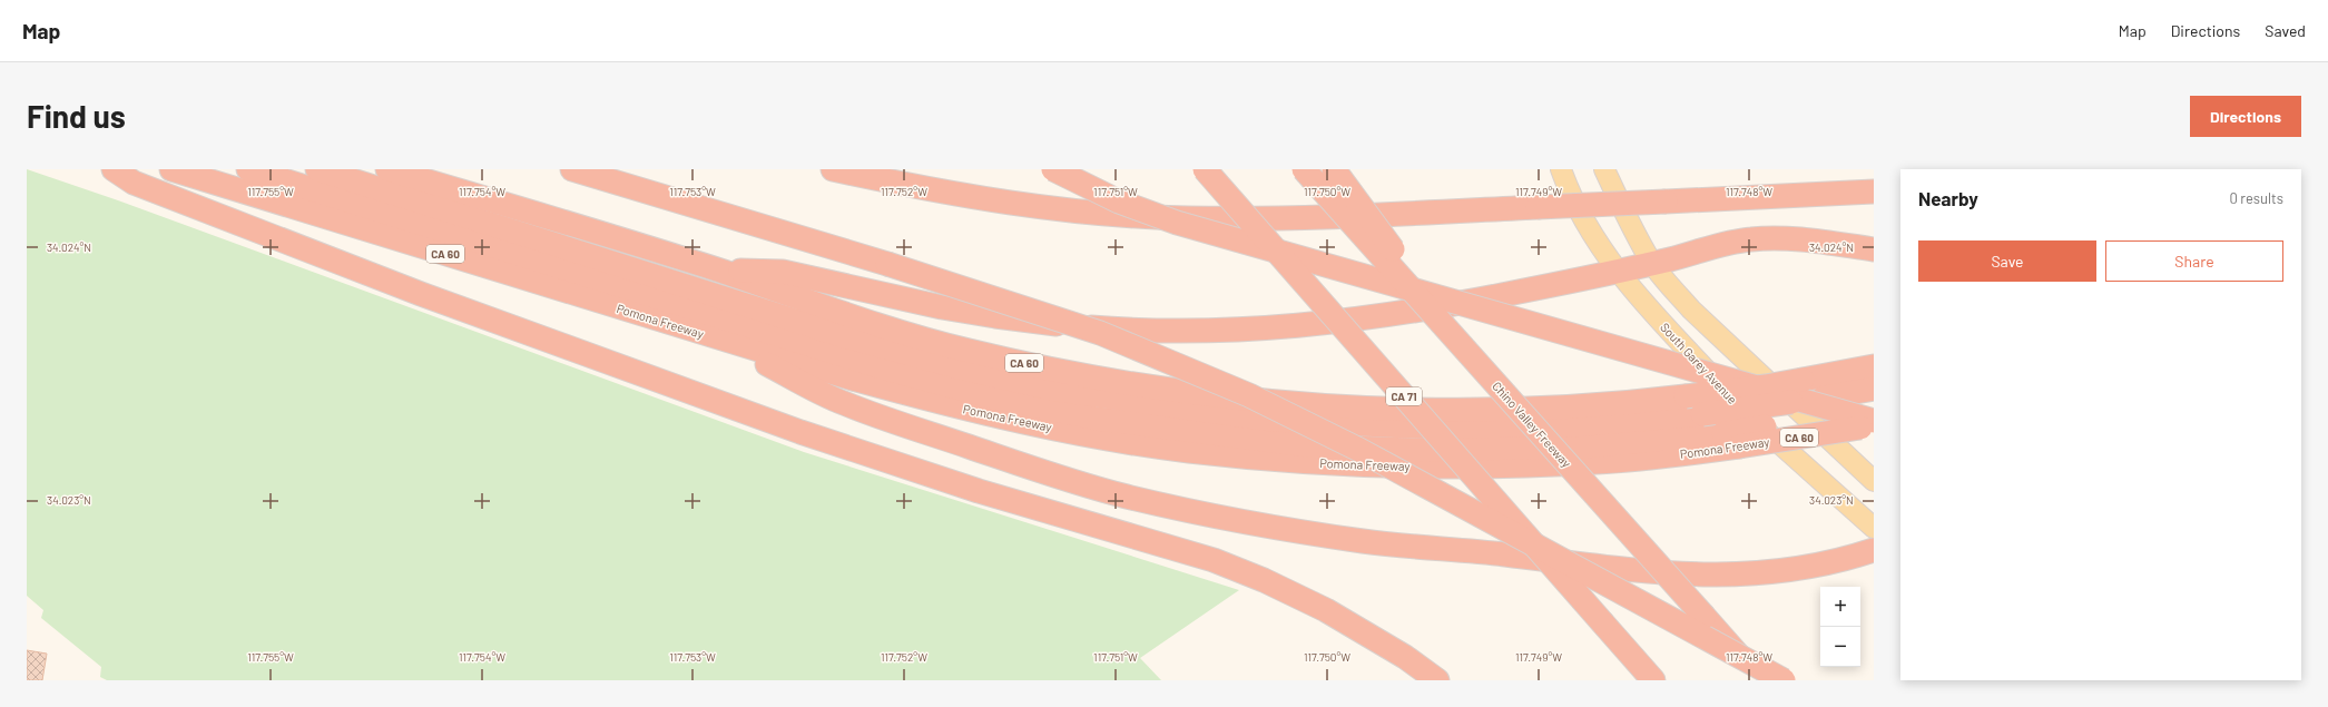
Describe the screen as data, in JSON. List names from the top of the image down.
{
  "streets": {
    "highway": [
      "CA 60",
      "Pomona Freeway",
      "CA 71",
      "Chino Valley Freeway"
    ],
    "main road": ["South Garey Avenue"]
  },
  "page": {
    "header": "Map",
    "nav": ["Map", "Directions", "Saved"],
    "buttons": [
      "Directions",
      ["Save", "Share"]
    ],
    "title": "Find us",
    "heading": ["Nearby", "0 results"],
    "map_buttons": ["+", "−"]
  },
  "coordinates": [
    "117.755°W",
    "117.754°W",
    "117.753°W",
    "117.752°W",
    "117.751°W",
    "117.750°W",
    "117.749°W",
    "117.748°W",
    "34.024°N",
    "34.023°N"
  ]
}
